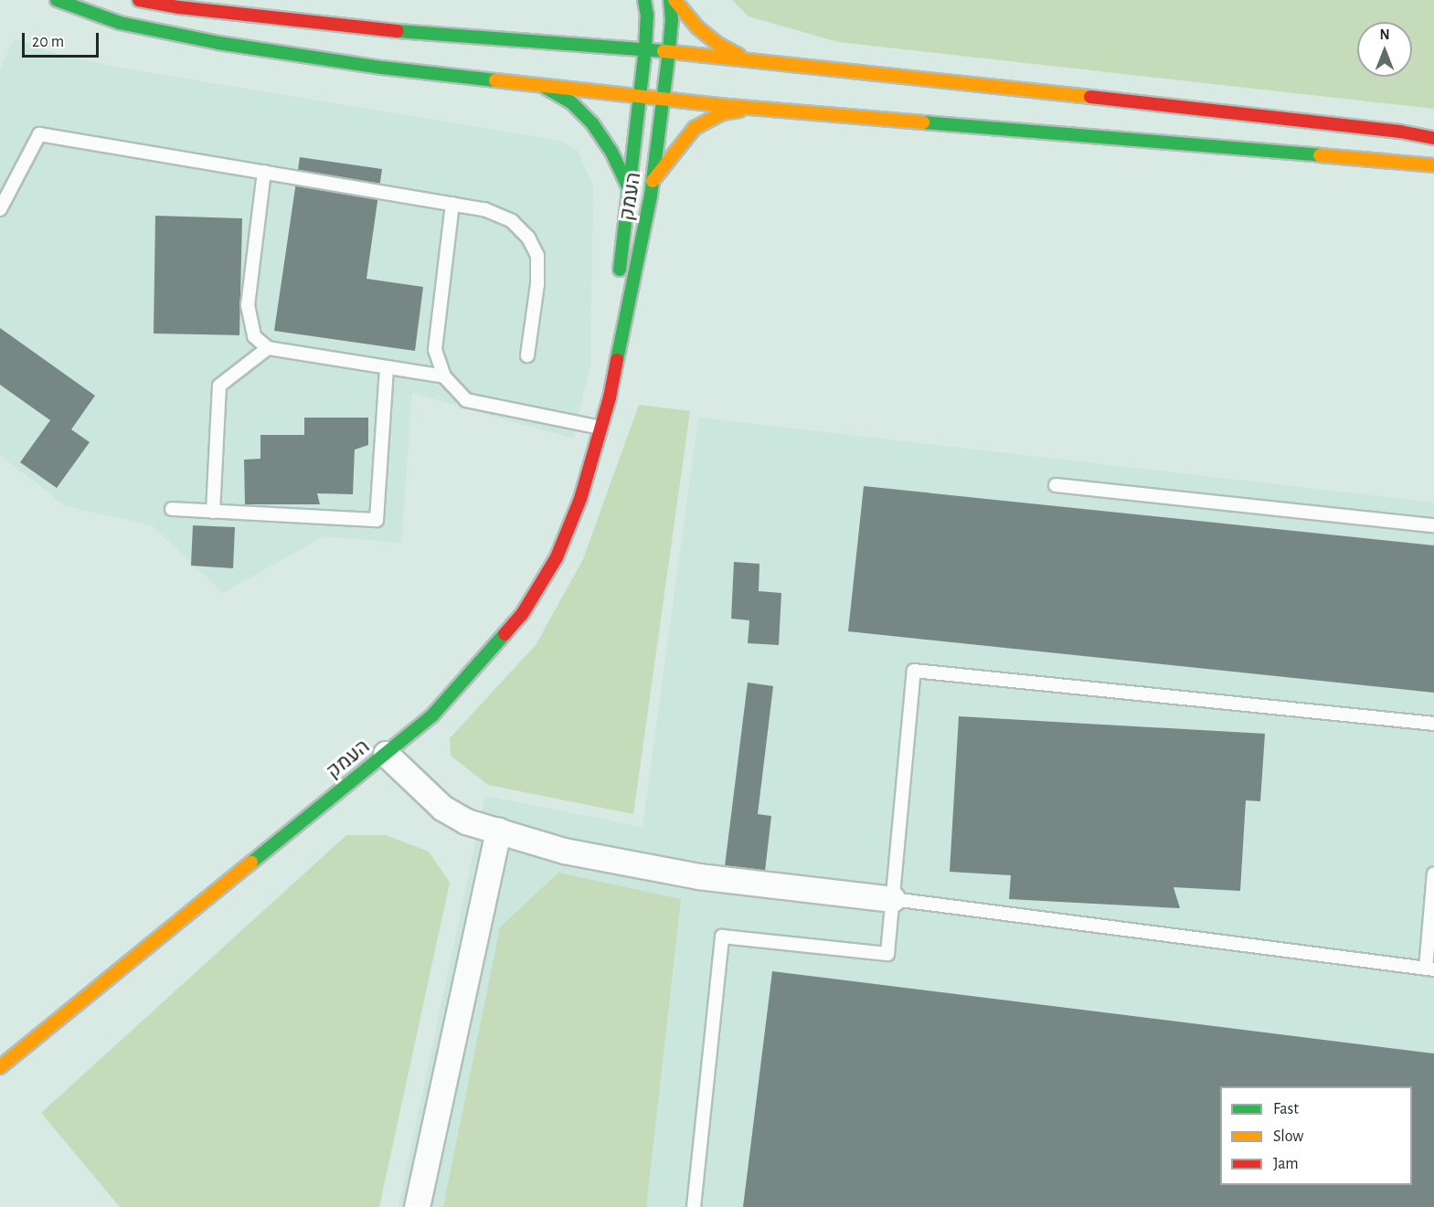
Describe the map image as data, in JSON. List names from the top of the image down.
{
  "streets": {
    "main road": ["העמק"]
  },
  "legend": ["Fast", "Slow", "Jam"],
  "scale_bar": "20 m",
  "north": "top"
}
